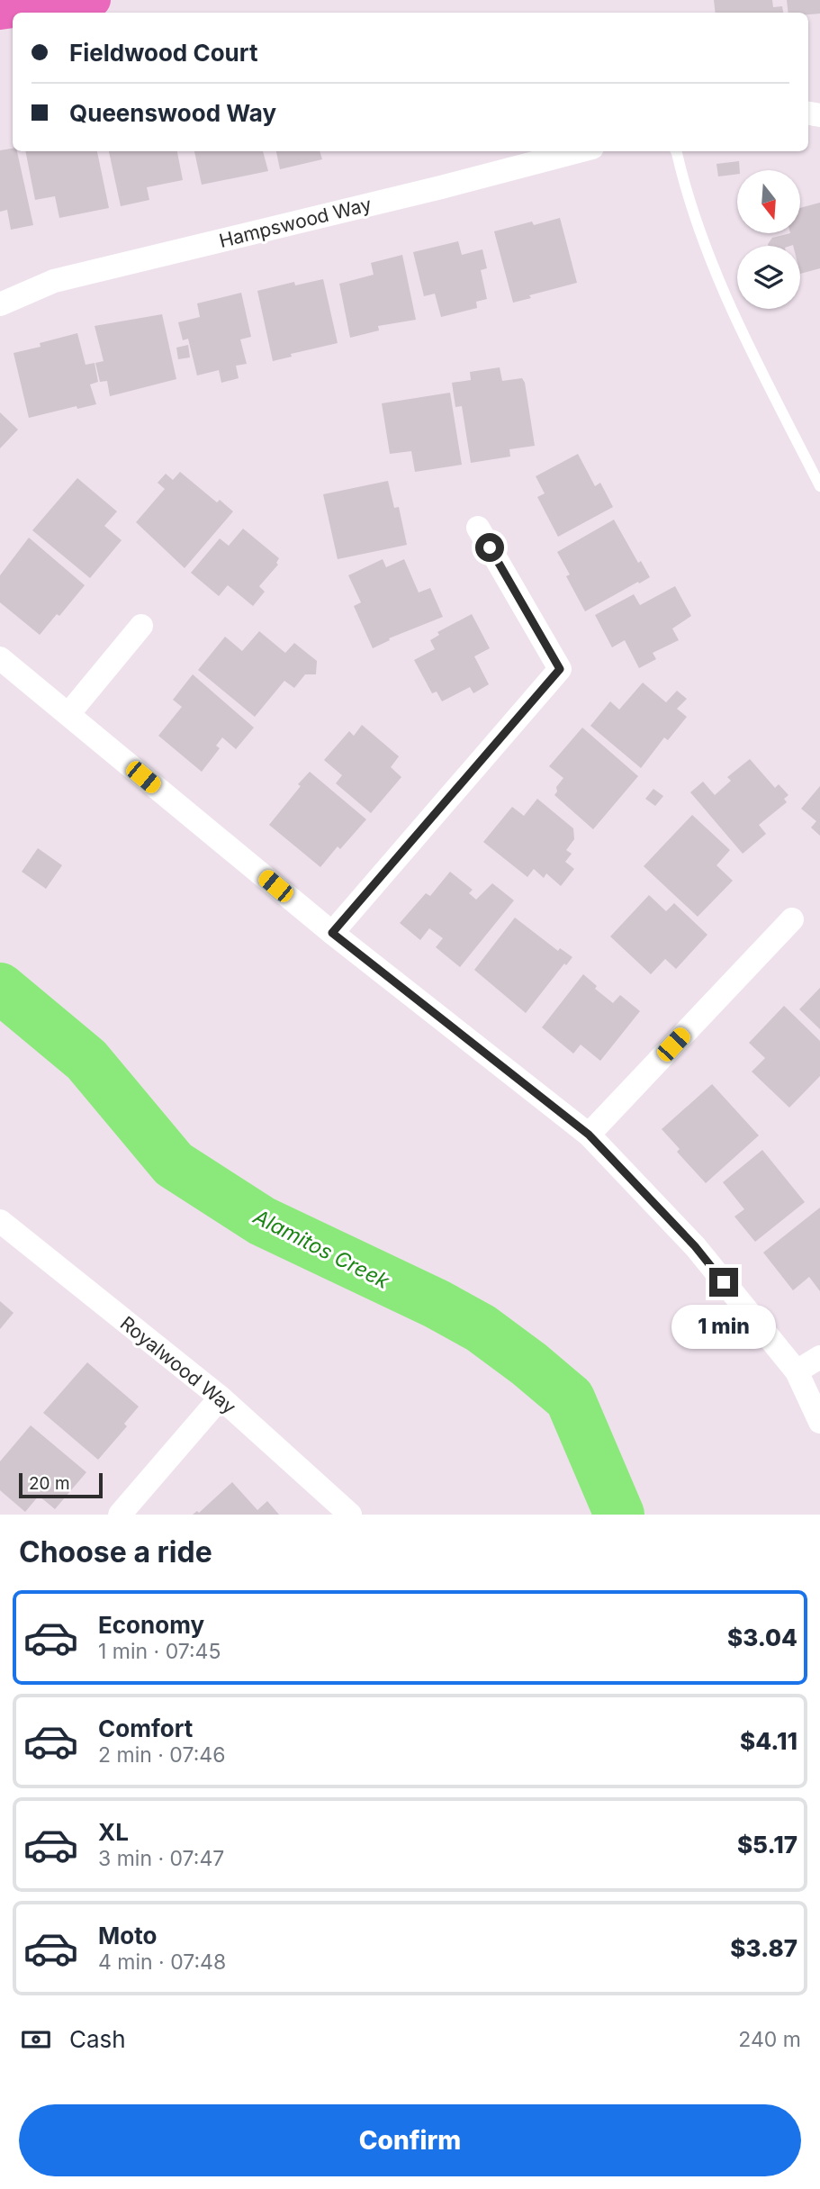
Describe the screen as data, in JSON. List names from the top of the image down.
{
  "streets": {
    "street": ["Hampswood Way", "Royalwood Way"]
  },
  "water": ["Alamitos Creek"],
  "scale_bar": "20 m",
  "north": "bottom",
  "page": {
    "banner": ["Fieldwood Court", "Queenswood Way"],
    "bubble": "1 min",
    "scale": "20 m",
    "heading": "Choose a ride",
    "list": [
      {
        "name": "Economy",
        "note": "1 min · 07:45",
        "value": "$3.04"
      },
      {
        "name": "Comfort",
        "note": "2 min · 07:46",
        "value": "$4.11"
      },
      {
        "name": "XL",
        "note": "3 min · 07:47",
        "value": "$5.17"
      },
      {
        "name": "Moto",
        "note": "4 min · 07:48",
        "value": "$3.87"
      }
    ],
    "pay": ["Cash", "240 m"],
    "buttons": "Confirm"
  }
}
